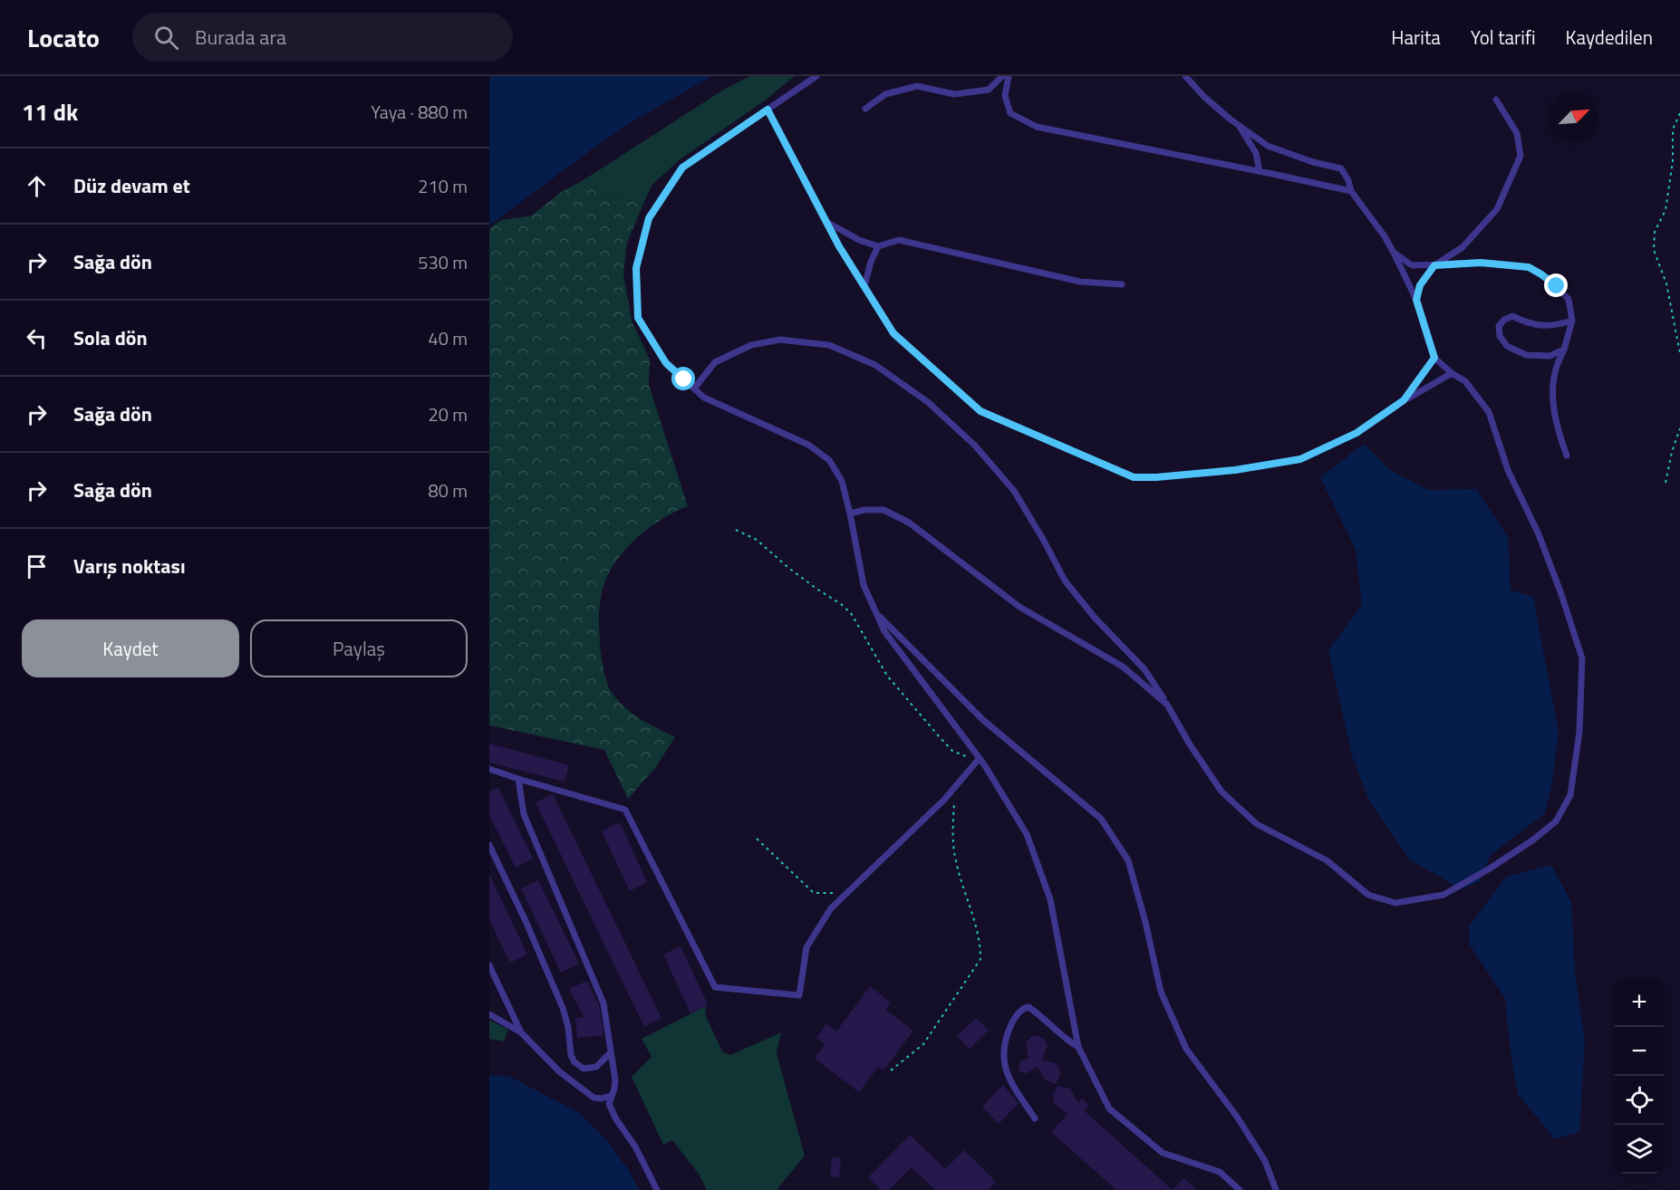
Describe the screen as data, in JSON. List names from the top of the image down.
{
  "north": "top right",
  "page": {
    "header": "Locato",
    "search": "Burada ara",
    "nav": ["Harita", "Yol tarifi", "Kaydedilen"],
    "heading": ["11 dk", "Yaya · 880 m"],
    "list": [
      ["Düz devam et", "210 m"],
      ["Sağa dön", "530 m"],
      ["Sola dön", "40 m"],
      ["Sağa dön", "20 m"],
      ["Sağa dön", "80 m"],
      "Varış noktası"
    ],
    "buttons": ["Kaydet", "Paylaş"],
    "map_buttons": ["+", "−"]
  }
}
